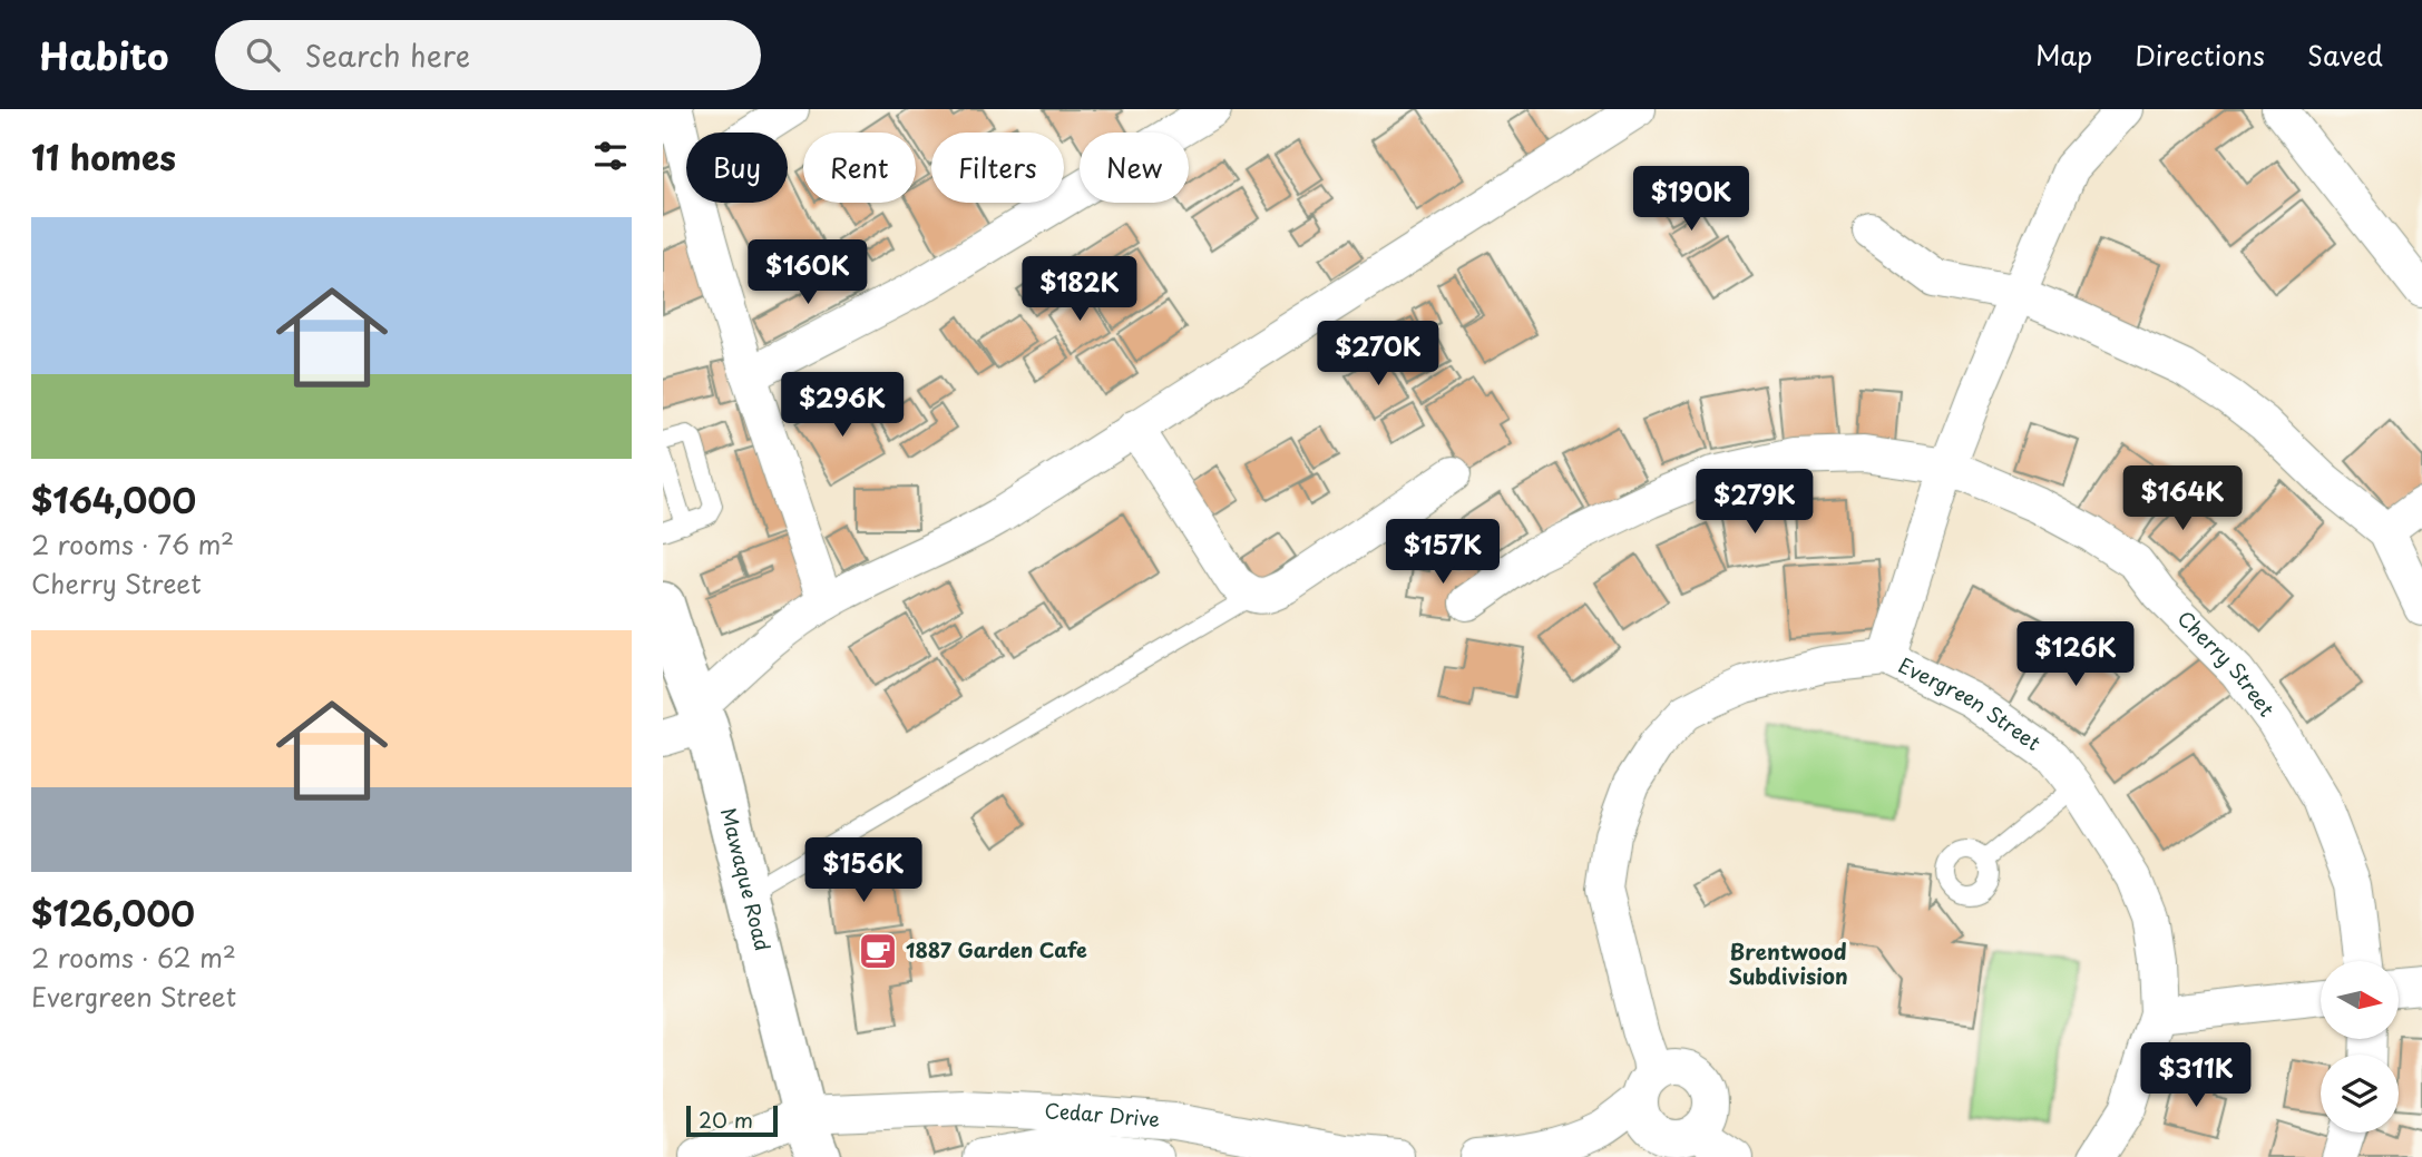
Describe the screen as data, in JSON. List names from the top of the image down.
{
  "streets": {
    "main road": ["Mawaque Road"],
    "street": ["Cherry Street", "Evergreen Street", "Cedar Drive"]
  },
  "crossings": [
    ["Mawaque Road", "Cedar Drive"]
  ],
  "districts": ["Brentwood Subdivision"],
  "places": {
    "cafe": ["1887 Garden Cafe"]
  },
  "scale_bar": "20 m",
  "north": "right",
  "page": {
    "header": "Habito",
    "search": "Search here",
    "nav": ["Map", "Directions", "Saved"],
    "heading": "11 homes",
    "chip": [
      "Buy",
      "Rent",
      "Filters",
      "New"
    ],
    "price": [
      "$190K",
      "$160K",
      "$182K",
      "$270K",
      "$296K",
      "$164K",
      "$279K",
      "$157K",
      "$126K",
      "$156K",
      "$311K"
    ],
    "list": [
      {
        "name": "$164,000",
        "note": "2 rooms · 76 m² · Cherry Street"
      },
      {
        "name": "$126,000",
        "note": "2 rooms · 62 m² · Evergreen Street"
      }
    ],
    "scale": "20 m"
  }
}
